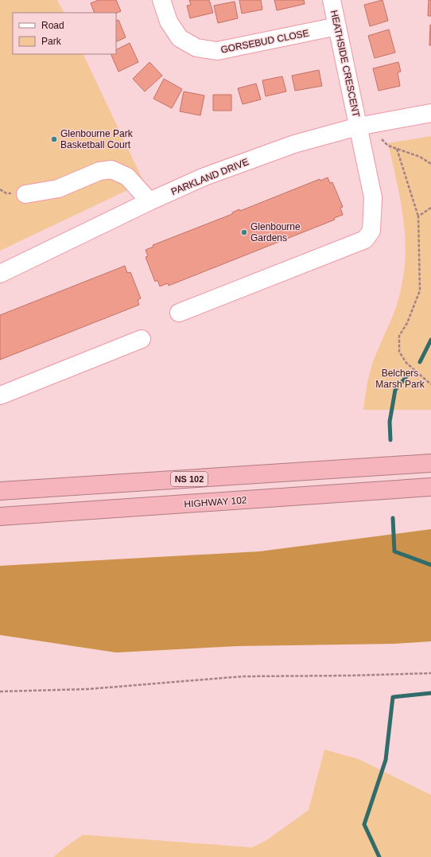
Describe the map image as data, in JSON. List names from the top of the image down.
{
  "streets": {
    "highway": ["NS 102", "HIGHWAY 102"],
    "street": ["GORSEBUD CLOSE", "HEATHSIDE CRESCENT", "PARKLAND DRIVE"]
  },
  "crossings": [
    ["GORSEBUD CLOSE", "HEATHSIDE CRESCENT"],
    ["HEATHSIDE CRESCENT", "PARKLAND DRIVE"]
  ],
  "parks": ["Belchers Marsh Park"],
  "places": ["Glenbourne Park Basketball Court", "Glenbourne Gardens"],
  "legend": ["Road", "Park"]
}
